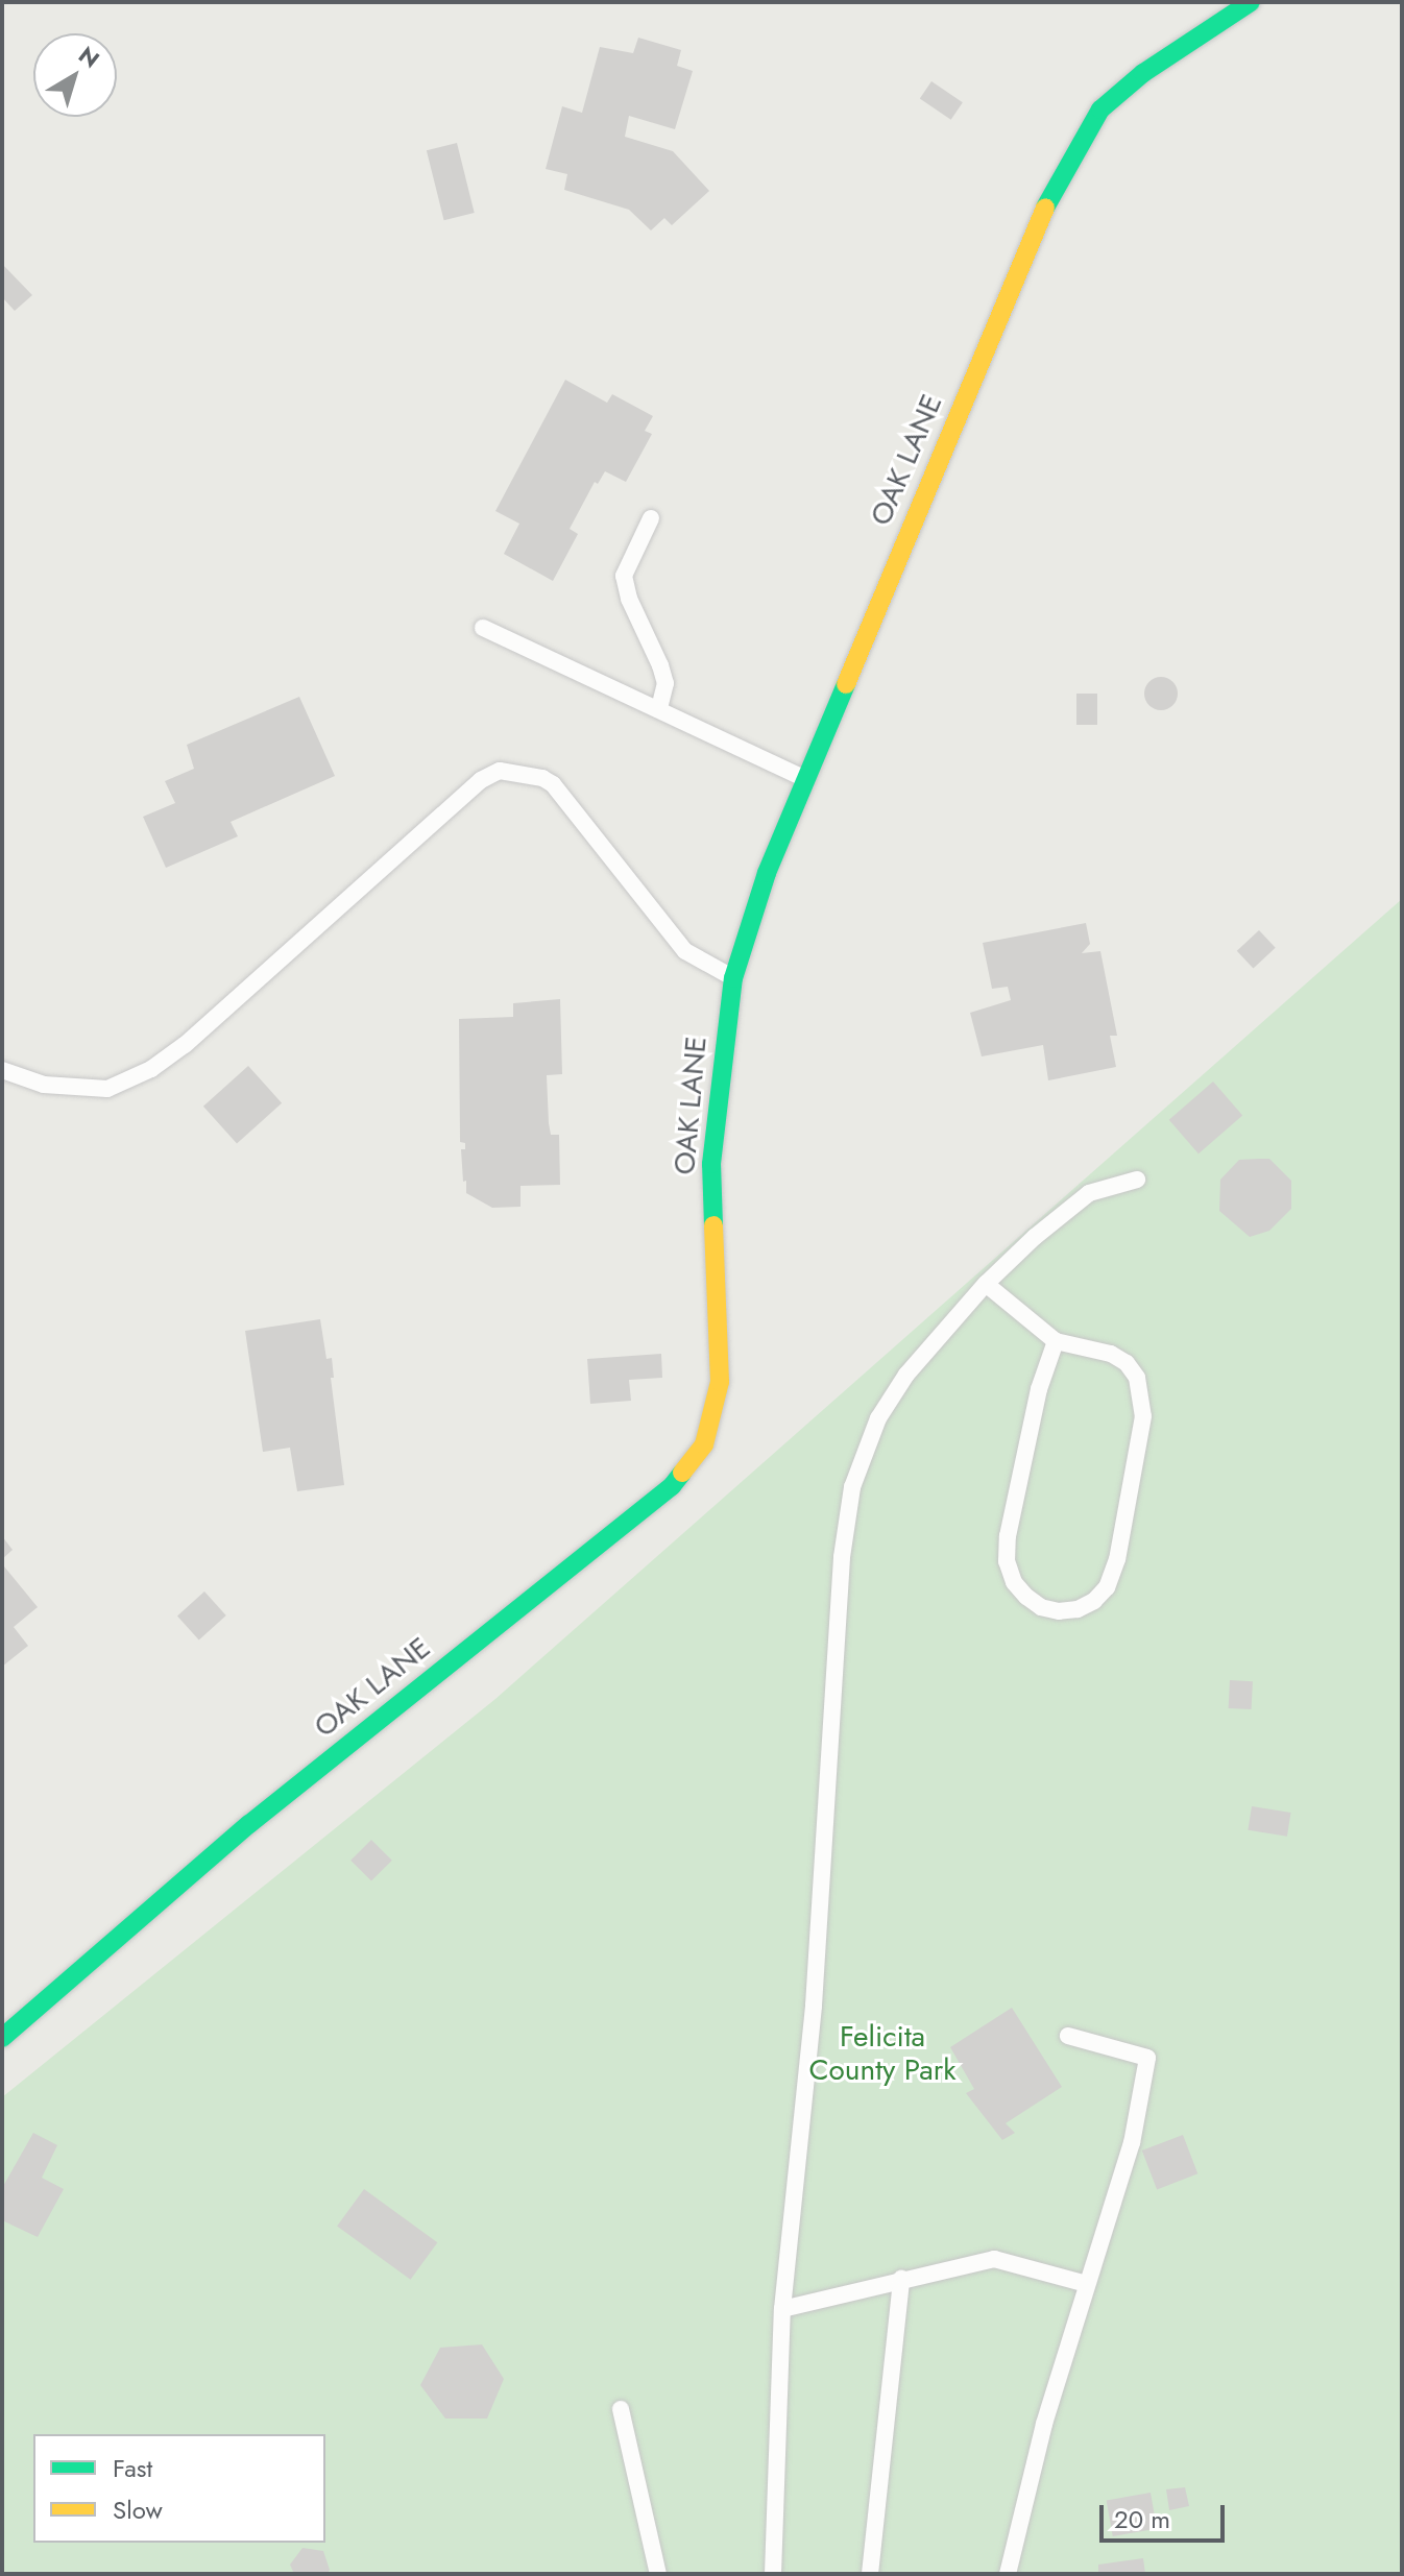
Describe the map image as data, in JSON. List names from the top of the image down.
{
  "streets": {
    "street": ["OAK LANE"]
  },
  "parks": ["Felicita County Park"],
  "legend": ["Fast", "Slow"],
  "scale_bar": "20 m",
  "north": "top right"
}
